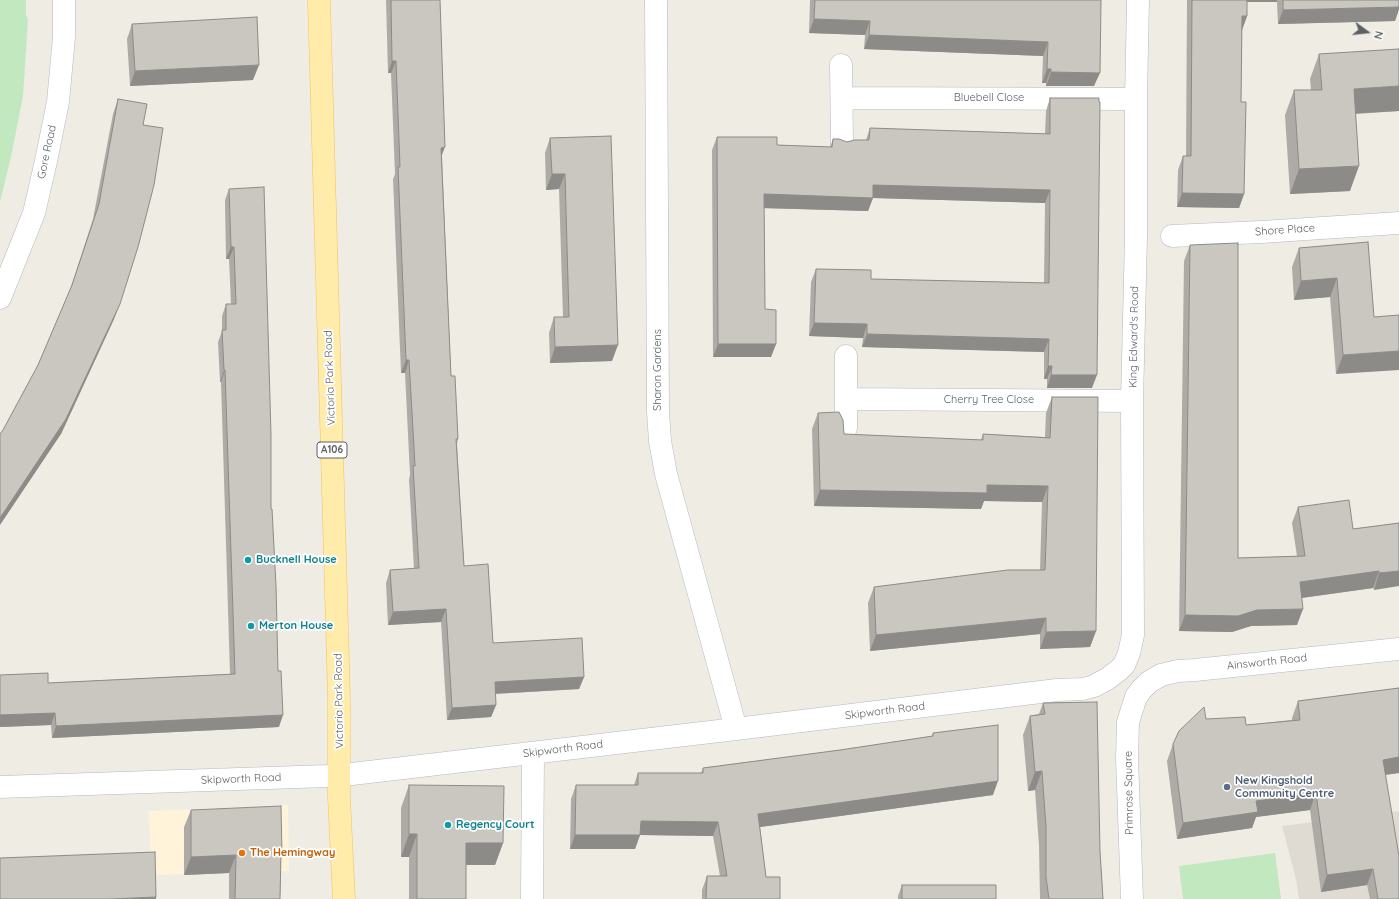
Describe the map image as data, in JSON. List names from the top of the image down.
{
  "streets": {
    "main road": ["Victoria Park Road", "A106"],
    "street": [
      "Bluebell Close",
      "Gore Road",
      "Shore Place",
      "King Edward's Road",
      "Sharon Gardens",
      "Cherry Tree Close",
      "Ainsworth Road",
      "Skipworth Road",
      "Primrose Square"
    ]
  },
  "crossings": [
    ["Bluebell Close", "King Edward's Road"],
    ["King Edward's Road", "Cherry Tree Close"],
    ["King Edward's Road", "Skipworth Road"],
    ["Sharon Gardens", "Skipworth Road"],
    ["Victoria Park Road", "Skipworth Road"],
    ["Ainsworth Road", "Primrose Square"]
  ],
  "places": [
    "Bucknell House",
    "Merton House",
    "New Kingshold Community Centre",
    "Regency Court",
    "The Hemingway"
  ],
  "north": "right"
}
